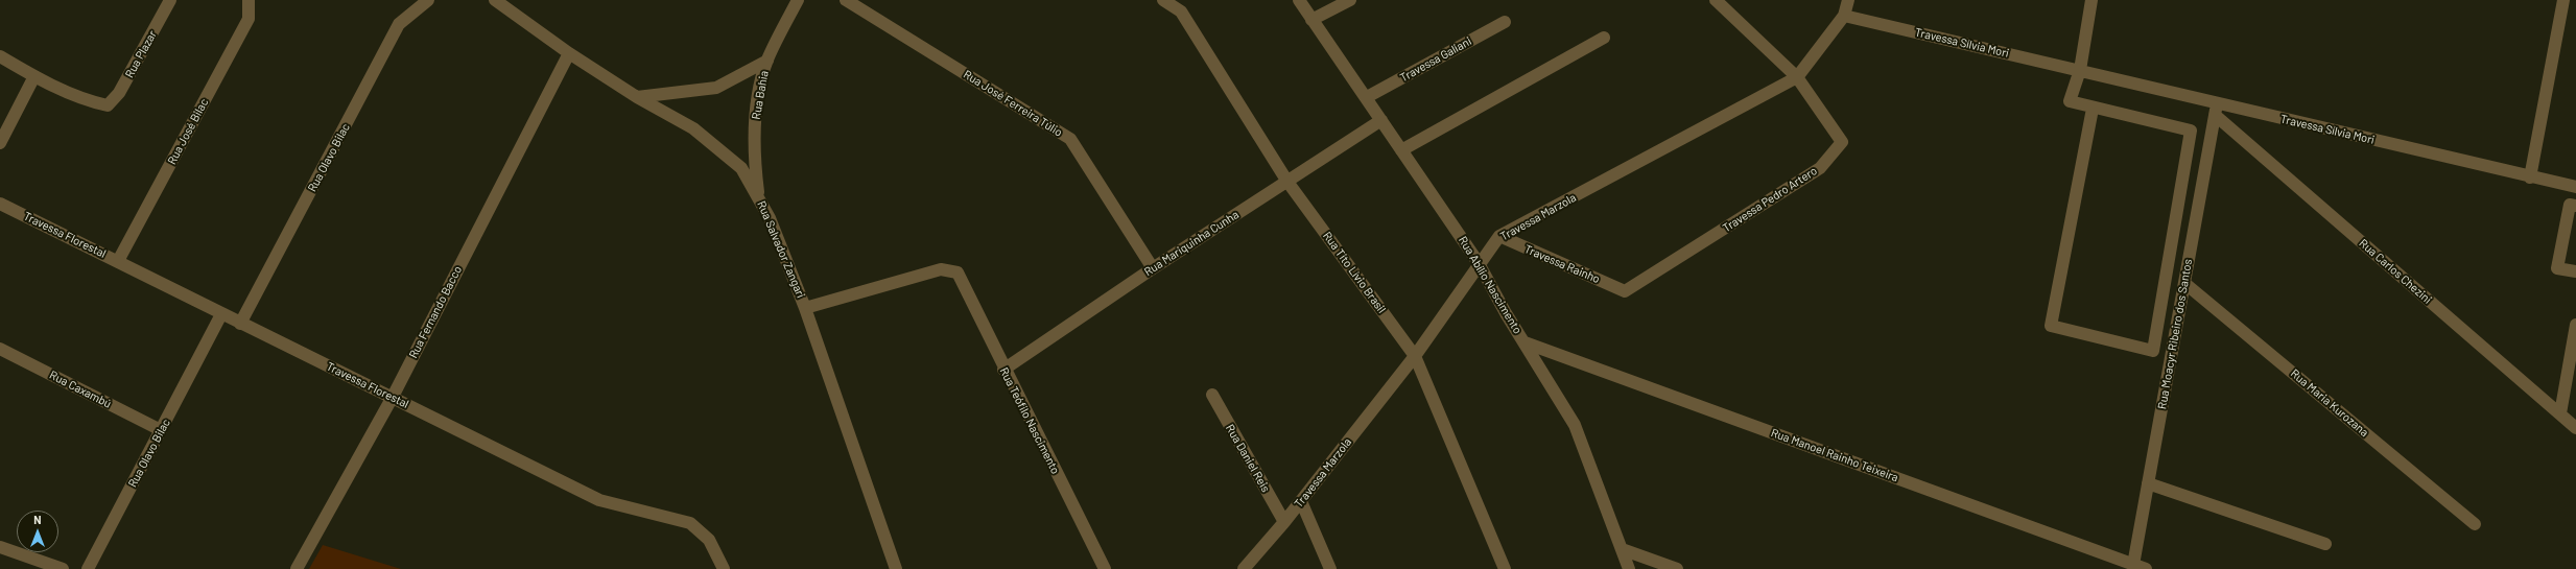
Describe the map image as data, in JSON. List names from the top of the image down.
{
  "streets": {
    "street": [
      "Travessa Sílvia Mori",
      "Rua Plazar",
      "Travessa Galiani",
      "Rua Bahia",
      "Rua José Ferreira Túlio",
      "Rua José Bilac",
      "Rua Olavo Bilac",
      "Travessa Pedro Artero",
      "Travessa Marzola",
      "Travessa Florestal",
      "Rua Mariquinha Cunha",
      "Rua Salvador Zangari",
      "Travessa Rainho",
      "Rua Carlos Chezini",
      "Rua Tito Lívio Brasil",
      "Rua Abílio Nascimento",
      "Rua Fernando Bacco",
      "Rua Moacyr Ribeiro dos Santos",
      "Rua Caxambú",
      "Rua Maria Kurozana",
      "Rua Teófilo Nascimento",
      "Rua Manoel Rainho Teixeira",
      "Rua Daniel Reis"
    ]
  },
  "crossings": [
    ["Travessa Sílvia Mori", "Travessa Marzola"],
    ["Travessa Sílvia Mori", "Rua Carlos Chezini"],
    ["Travessa Sílvia Mori", "Rua Moacyr Ribeiro dos Santos"],
    ["Travessa Galiani", "Rua Abílio Nascimento"],
    ["Rua Bahia", "Rua Salvador Zangari"],
    ["Rua José Ferreira Túlio", "Rua Mariquinha Cunha"],
    ["Rua José Bilac", "Travessa Florestal"],
    ["Rua Olavo Bilac", "Travessa Florestal"],
    ["Rua Olavo Bilac", "Rua Caxambú"],
    ["Travessa Pedro Artero", "Travessa Marzola"],
    ["Travessa Pedro Artero", "Travessa Rainho"],
    ["Travessa Marzola", "Travessa Rainho"],
    ["Travessa Marzola", "Rua Tito Lívio Brasil"],
    ["Travessa Marzola", "Rua Abílio Nascimento"],
    ["Travessa Marzola", "Rua Daniel Reis"],
    ["Travessa Florestal", "Rua Fernando Bacco"],
    ["Rua Mariquinha Cunha", "Rua Tito Lívio Brasil"],
    ["Rua Mariquinha Cunha", "Rua Abílio Nascimento"],
    ["Rua Mariquinha Cunha", "Rua Teófilo Nascimento"],
    ["Rua Salvador Zangari", "Rua Fernando Bacco"],
    ["Rua Salvador Zangari", "Rua Teófilo Nascimento"],
    ["Rua Carlos Chezini", "Rua Moacyr Ribeiro dos Santos"],
    ["Rua Abílio Nascimento", "Rua Manoel Rainho Teixeira"],
    ["Rua Moacyr Ribeiro dos Santos", "Rua Maria Kurozana"],
    ["Rua Moacyr Ribeiro dos Santos", "Rua Manoel Rainho Teixeira"]
  ],
  "north": "top"
}
